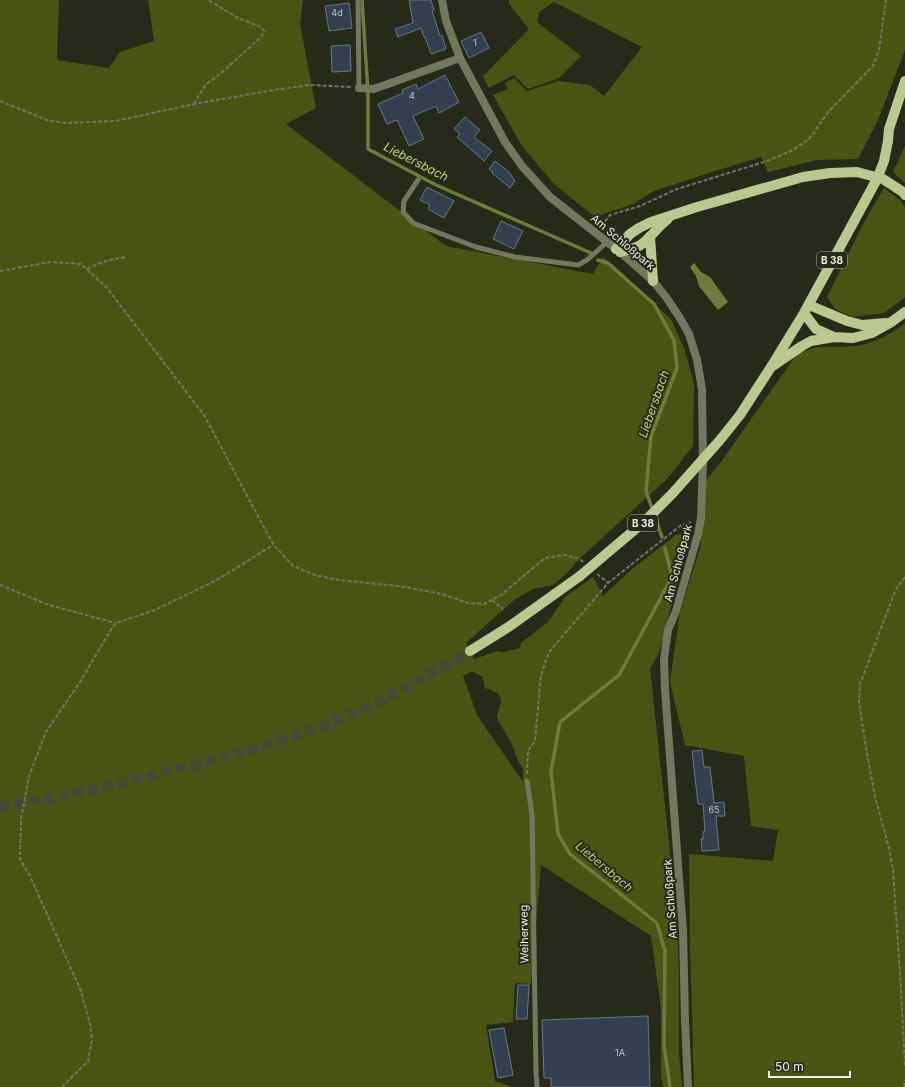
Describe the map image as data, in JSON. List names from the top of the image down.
{
  "streets": {
    "main road": ["B 38"],
    "street": ["Am Schloßpark"],
    "lane": ["Weiherweg"]
  },
  "water": ["Liebersbach"],
  "house_numbers": [
    "4d",
    "1",
    "4",
    "65",
    "1A"
  ],
  "scale_bar": "50 m"
}
